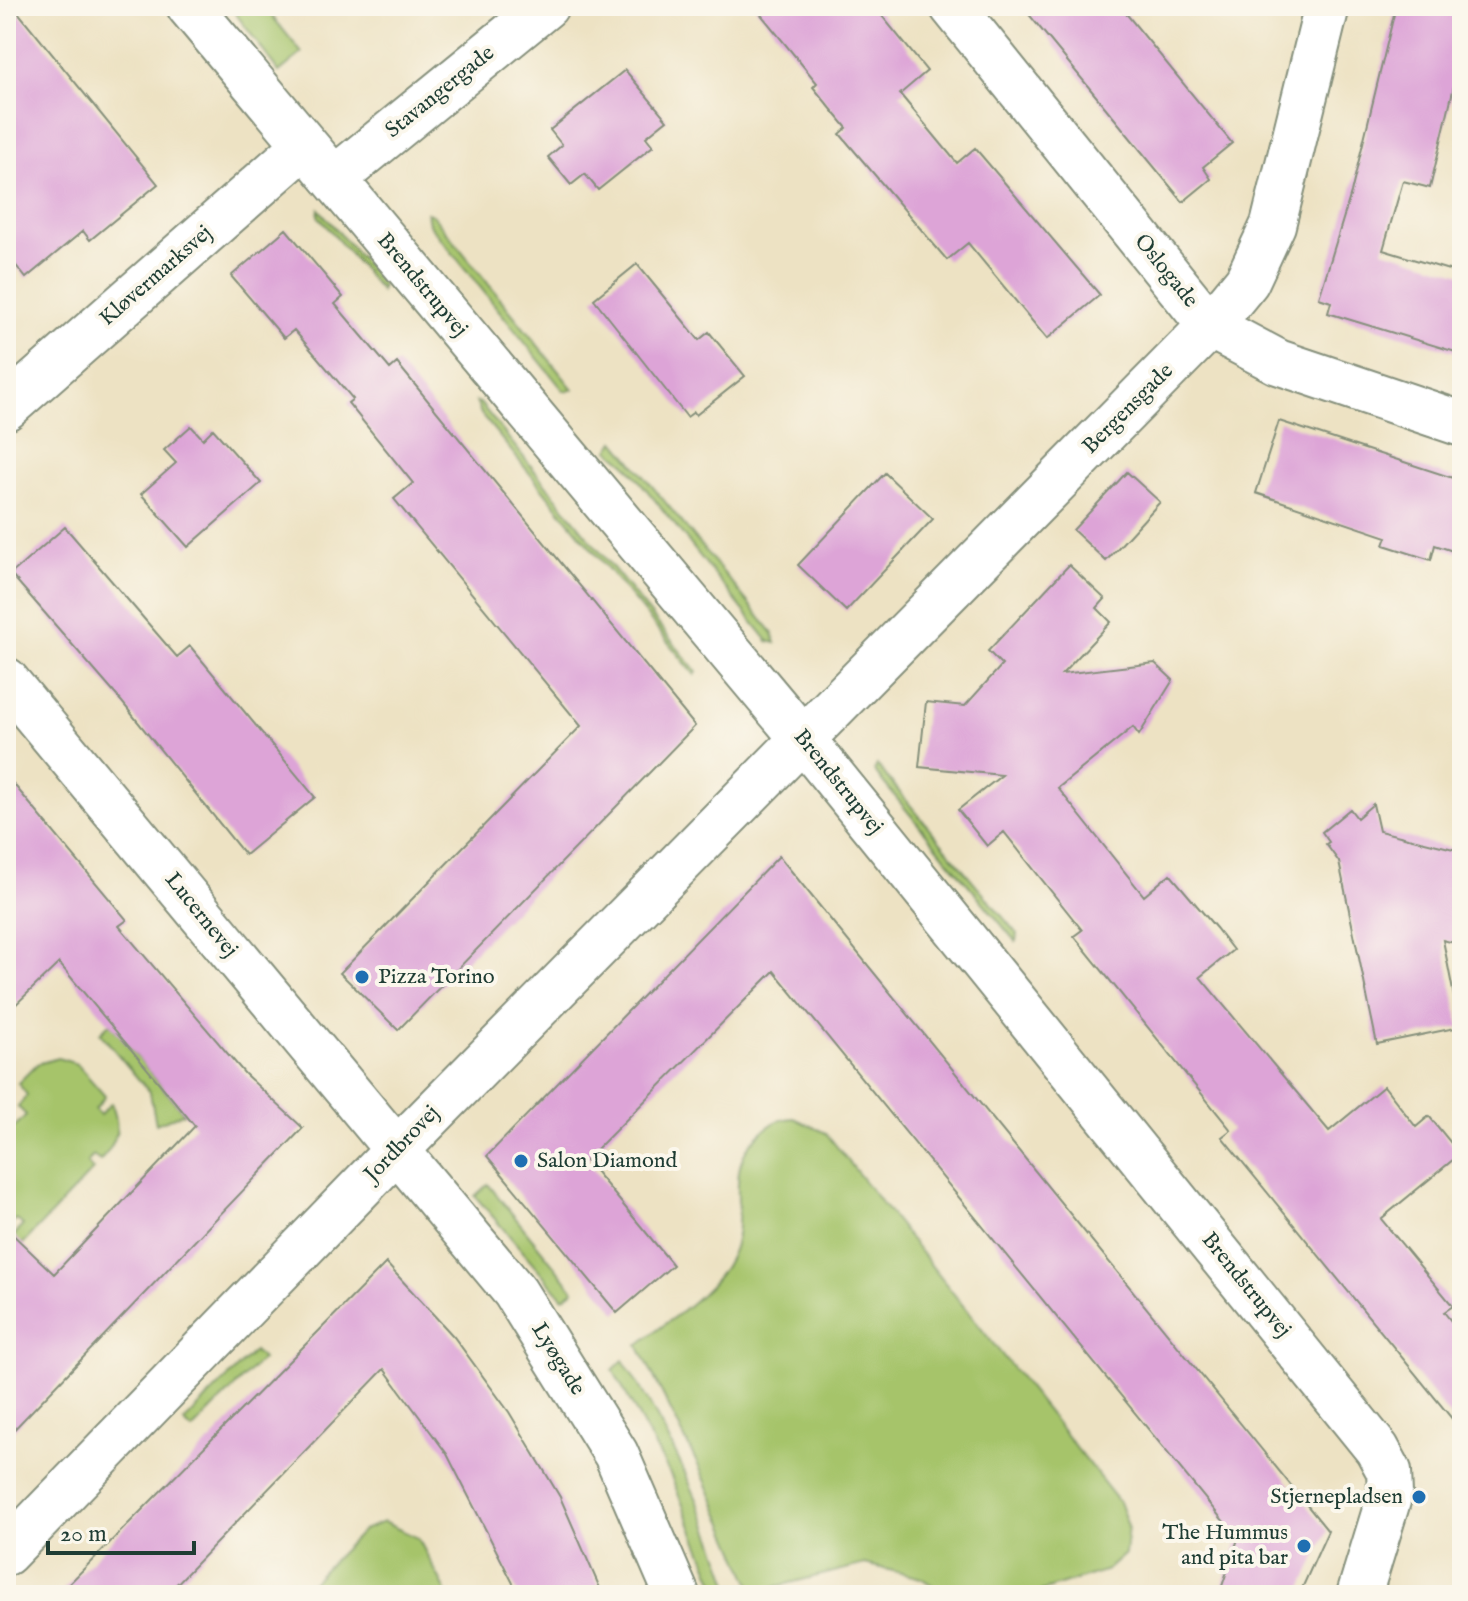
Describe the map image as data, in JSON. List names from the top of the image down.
{
  "streets": {
    "street": [
      "Stavangergade",
      "Oslogade",
      "Kløvermarksvej",
      "Brendstrupvej",
      "Bergensgade",
      "Lucernevej",
      "Jordbrovej",
      "Lyøgade"
    ]
  },
  "crossings": [
    ["Stavangergade", "Brendstrupvej"],
    ["Oslogade", "Bergensgade"],
    ["Kløvermarksvej", "Brendstrupvej"],
    ["Brendstrupvej", "Bergensgade"],
    ["Brendstrupvej", "Jordbrovej"],
    ["Bergensgade", "Jordbrovej"],
    ["Lucernevej", "Jordbrovej"],
    ["Lucernevej", "Lyøgade"],
    ["Jordbrovej", "Lyøgade"]
  ],
  "places": [
    "Pizza Torino",
    "Salon Diamond",
    "Stjernepladsen",
    "The Hummus and pita bar"
  ],
  "scale_bar": "20 m"
}
